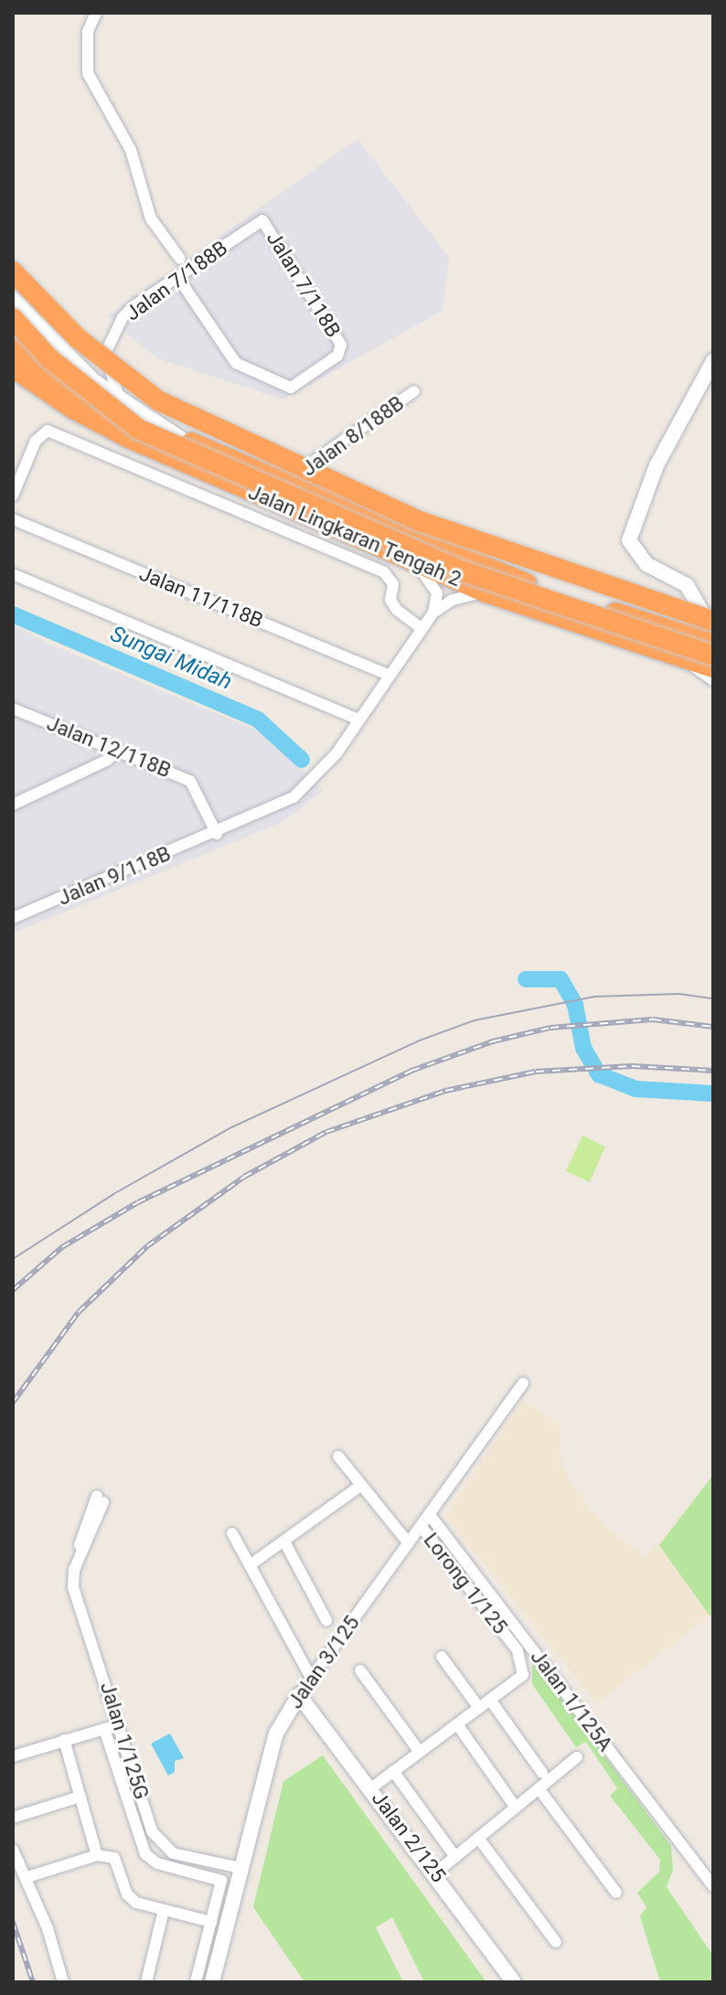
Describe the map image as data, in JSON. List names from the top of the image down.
{
  "streets": {
    "highway": ["Jalan Lingkaran Tengah 2"],
    "street": [
      "Jalan 7/188B",
      "Jalan 7/118B",
      "Jalan 8/188B",
      "Jalan 11/118B",
      "Jalan 12/118B",
      "Jalan 9/118B",
      "Lorong 1/125",
      "Jalan 3/125",
      "Jalan 1/125A",
      "Jalan 1/125G",
      "Jalan 2/125"
    ]
  },
  "crossings": [
    ["Jalan 7/188B", "Jalan 7/118B"],
    ["Jalan 8/188B", "Jalan Lingkaran Tengah 2"],
    ["Jalan 11/118B", "Jalan 9/118B"],
    ["Jalan 12/118B", "Jalan 9/118B"],
    ["Lorong 1/125", "Jalan 3/125"],
    ["Jalan 3/125", "Jalan 1/125A"],
    ["Jalan 3/125", "Jalan 1/125G"],
    ["Jalan 3/125", "Jalan 2/125"]
  ],
  "water": ["Sungai Midah"]
}
